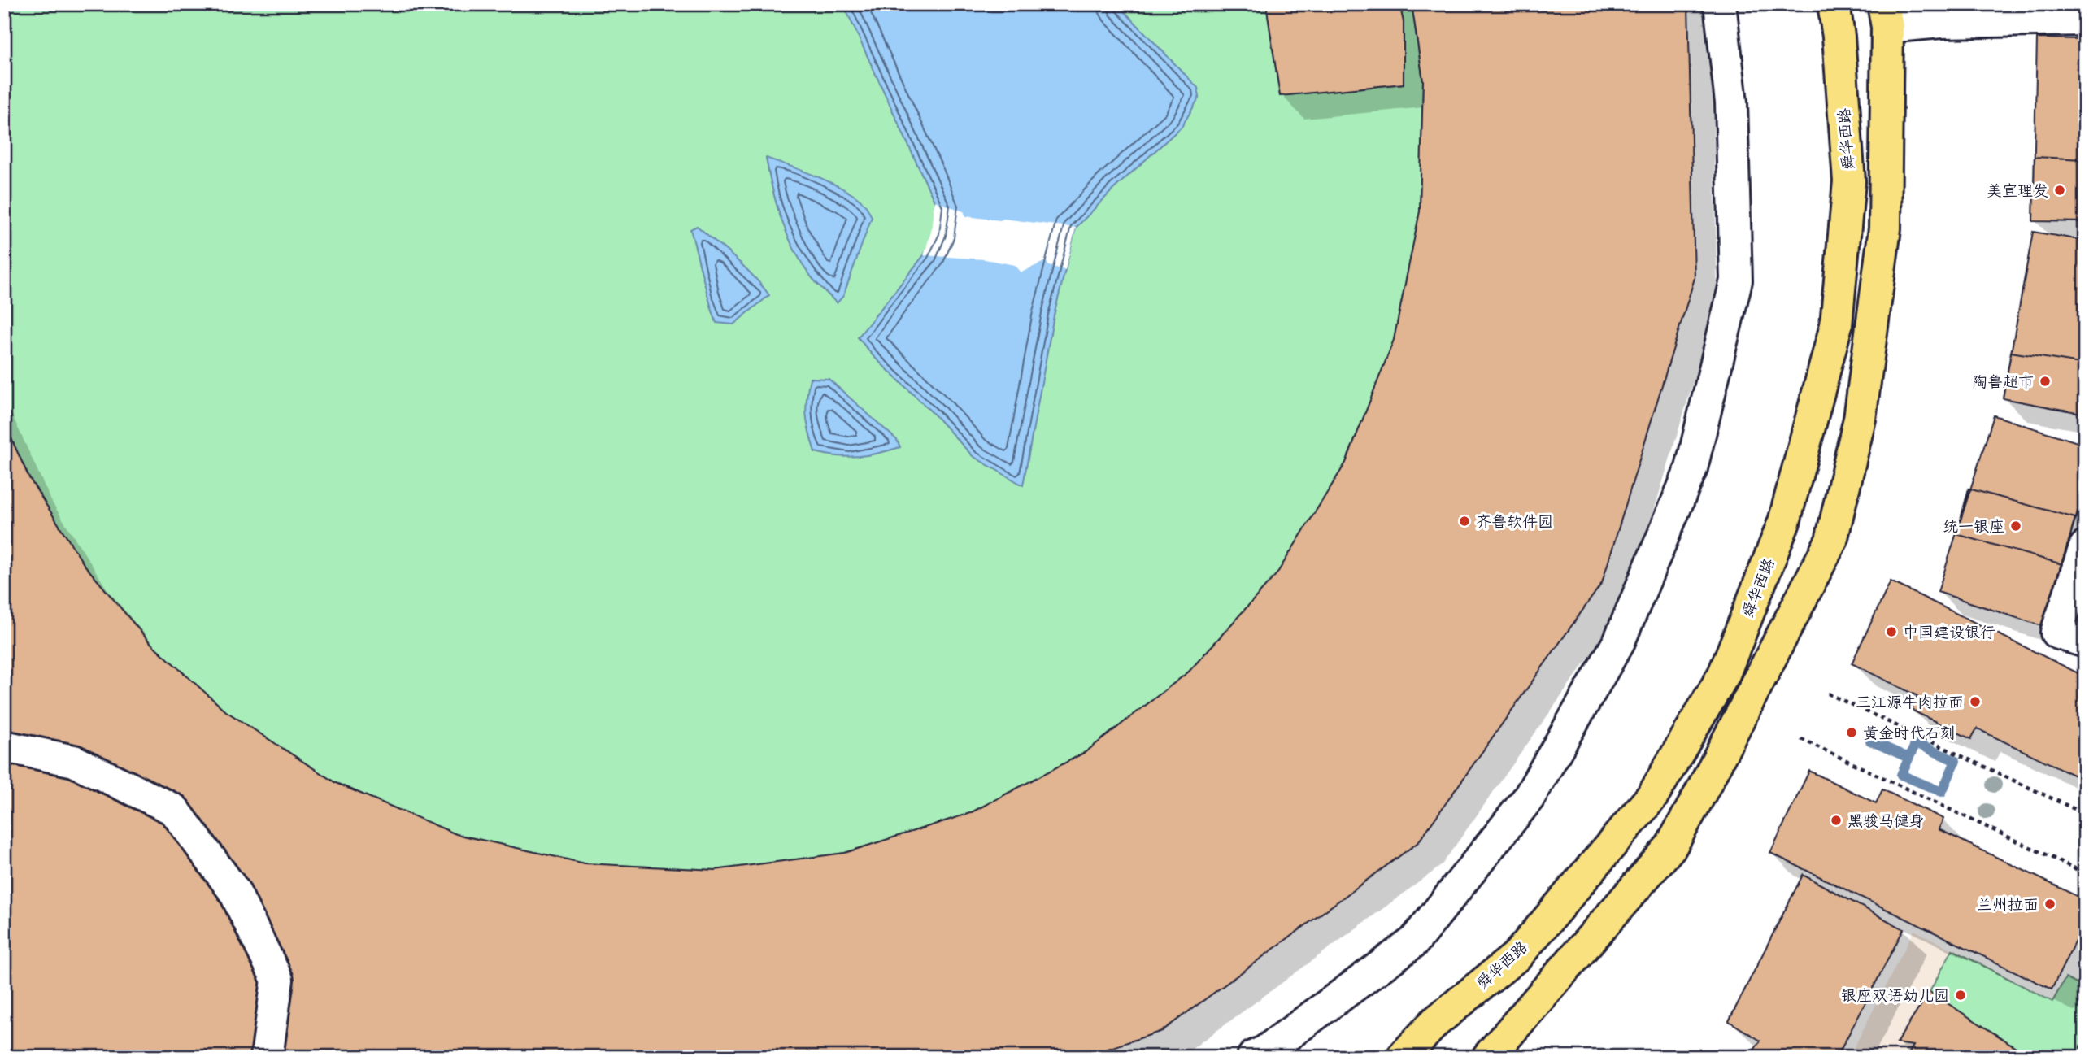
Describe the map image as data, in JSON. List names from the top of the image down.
{
  "streets": {
    "main road": ["舜华西路"]
  },
  "places": [
    "美宣理发",
    "陶鲁超市",
    "齐鲁软件园",
    "统一银座",
    "中国建设银行",
    "三江源牛肉拉面",
    "黄金时代石刻",
    "黑骏马健身",
    "兰州拉面",
    "银座双语幼儿园"
  ]
}
